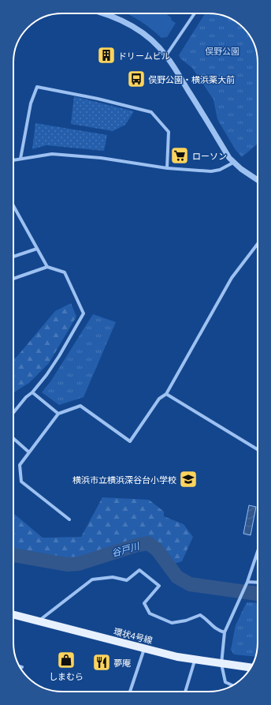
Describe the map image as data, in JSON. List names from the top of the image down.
{
  "streets": {
    "main road": ["環状4号線"]
  },
  "water": ["谷戸川"],
  "parks": ["俣野公園"],
  "places": {
    "building": ["ドリームビル"],
    "bus stop": ["俣野公園・横浜薬大前"],
    "supermarket": ["ローソン"],
    "school or university": ["横浜市立横浜深谷台小学校"],
    "shop": ["しまむら"],
    "restaurant": ["夢庵"]
  }
}
